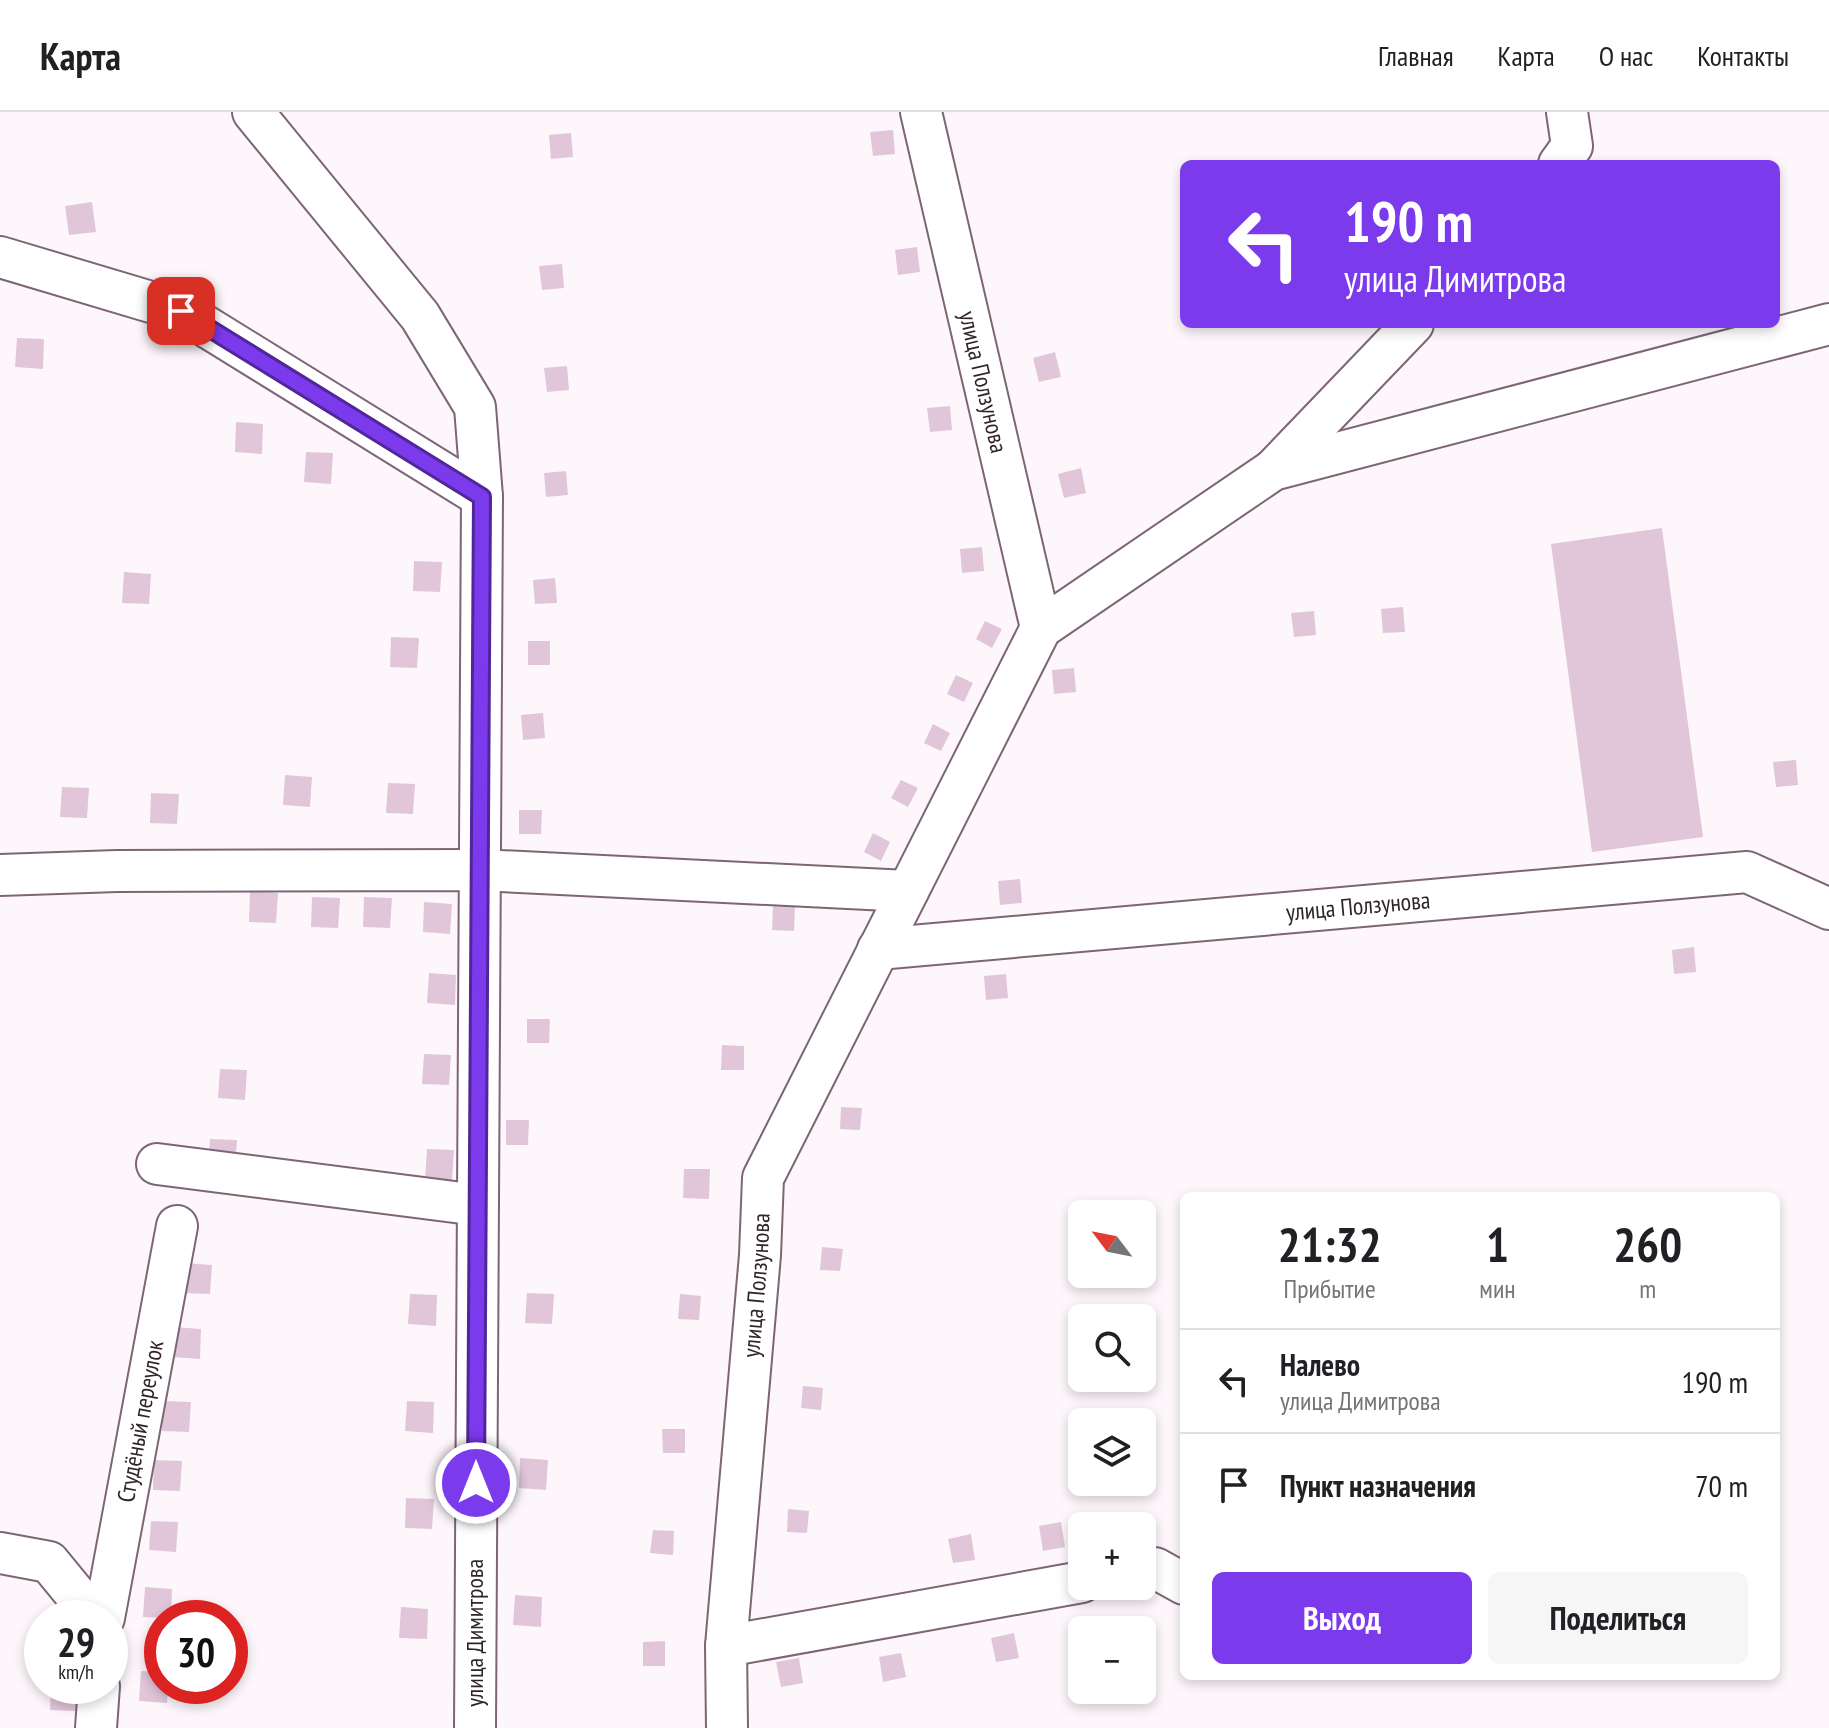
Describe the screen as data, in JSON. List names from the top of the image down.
{
  "streets": {
    "street": ["улица Ползунова", "Студёный переулок", "улица Димитрова"]
  },
  "north": "top left",
  "page": {
    "header": "Карта",
    "nav": [
      "Главная",
      "Карта",
      "О нас",
      "Контакты"
    ],
    "turn": ["190 m", "улица Димитрова"],
    "eta": [
      "21:32",
      "Прибытие",
      "1",
      "мин",
      "260",
      "m"
    ],
    "map_buttons": ["+", "−"],
    "list": [
      {
        "name": "Налево",
        "note": "улица Димитрова",
        "value": "190 m"
      },
      {
        "name": "Пункт назначения",
        "value": "70 m"
      }
    ],
    "buttons": ["Выход", "Поделиться"],
    "speed": "29 km/h",
    "limit": "30"
  }
}
